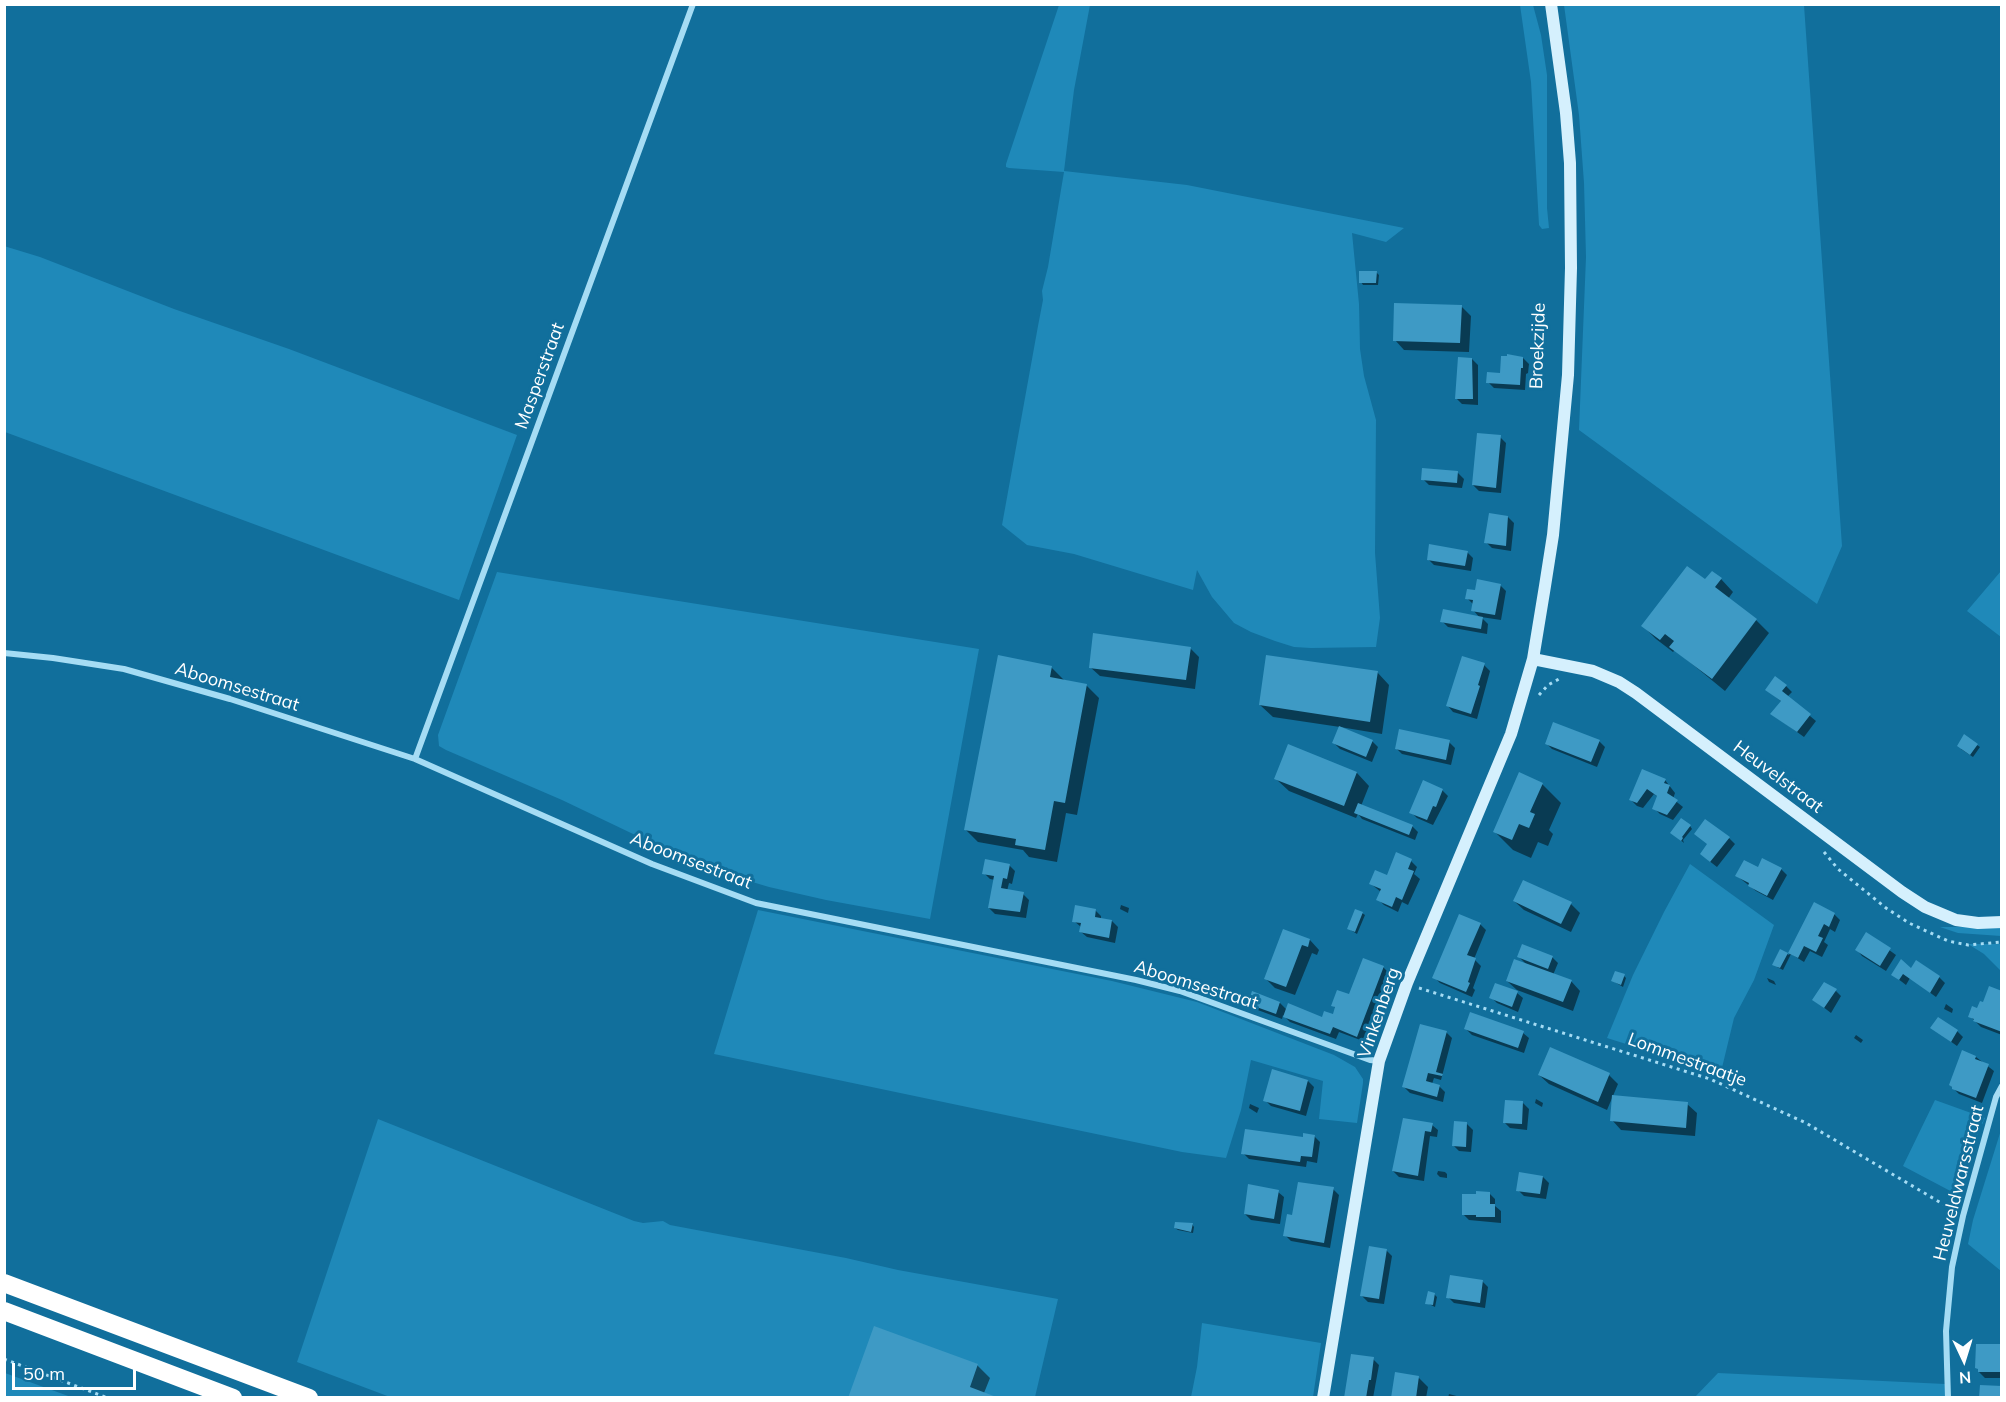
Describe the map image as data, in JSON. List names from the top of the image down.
{
  "streets": {
    "street": [
      "Broekzijde",
      "Masperstraat",
      "Aboomsestraat",
      "Heuvelstraat",
      "Vinkenberg",
      "Heuveldwarsstraat"
    ],
    "path": ["Lommestraatje"]
  },
  "crossings": [
    ["Broekzijde", "Heuvelstraat"],
    ["Broekzijde", "Vinkenberg"],
    ["Masperstraat", "Aboomsestraat"],
    ["Aboomsestraat", "Vinkenberg"],
    ["Heuvelstraat", "Vinkenberg"],
    ["Lommestraatje", "Heuveldwarsstraat"]
  ],
  "scale_bar": "50 m",
  "north": "bottom"
}
